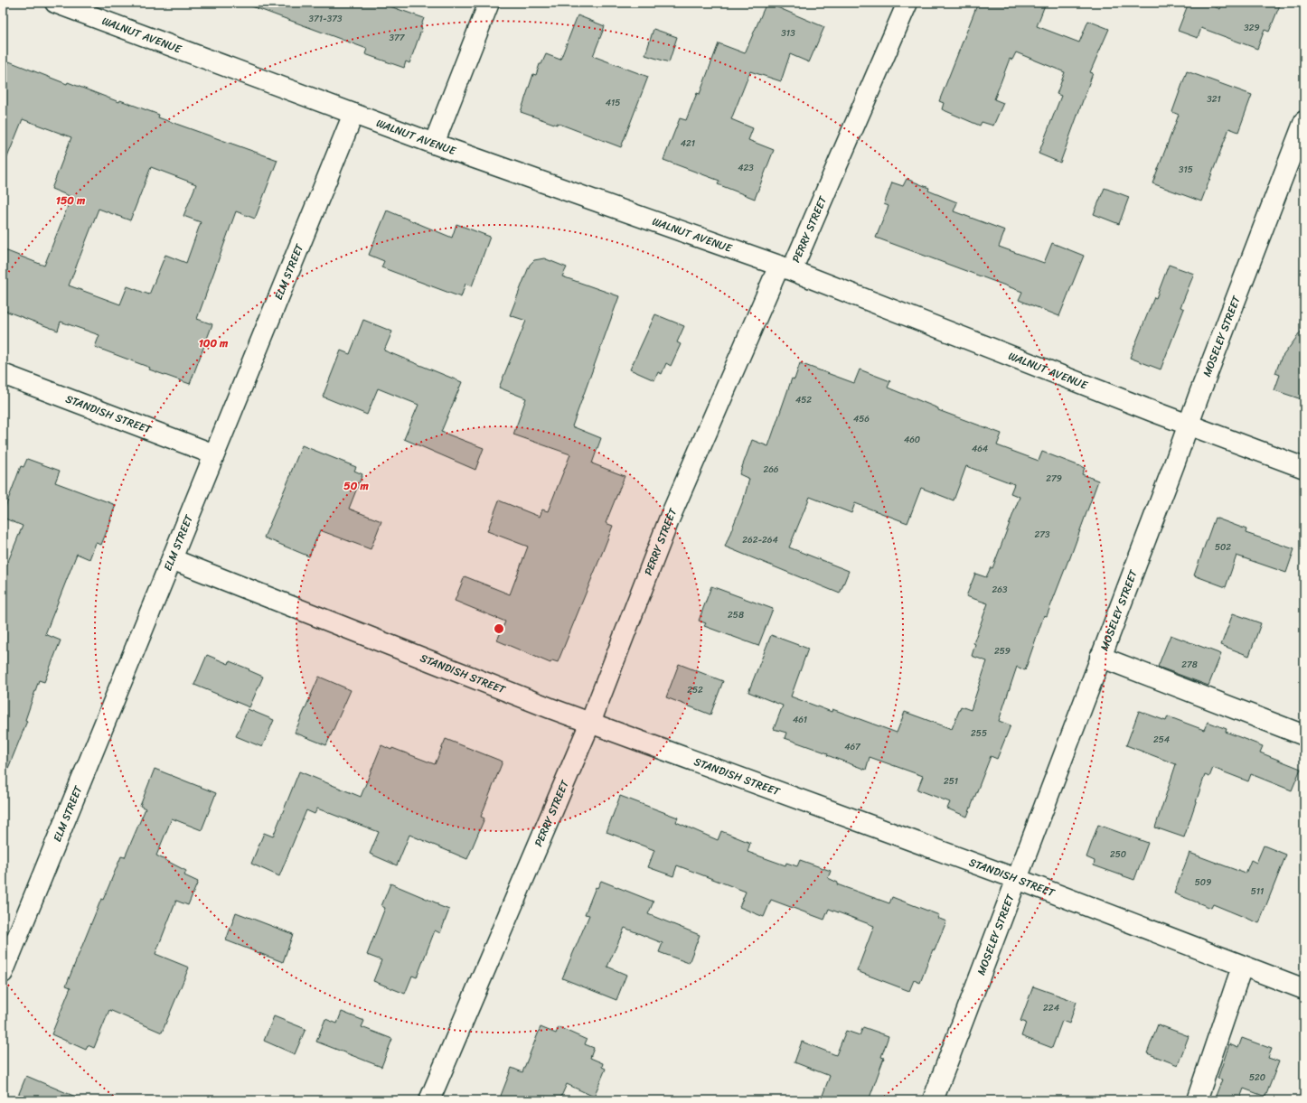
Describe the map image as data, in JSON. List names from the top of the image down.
{
  "streets": {
    "street": [
      "WALNUT AVENUE",
      "PERRY STREET",
      "ELM STREET",
      "MOSELEY STREET",
      "STANDISH STREET"
    ]
  },
  "crossings": [
    ["WALNUT AVENUE", "PERRY STREET"],
    ["WALNUT AVENUE", "ELM STREET"],
    ["WALNUT AVENUE", "MOSELEY STREET"],
    ["PERRY STREET", "STANDISH STREET"],
    ["ELM STREET", "STANDISH STREET"],
    ["MOSELEY STREET", "STANDISH STREET"]
  ],
  "house_numbers": [
    "371-373",
    "329",
    "313",
    "377",
    "321",
    "415",
    "421",
    "423",
    "315",
    "452",
    "456",
    "460",
    "464",
    "266",
    "279",
    "273",
    "262-264",
    "502",
    "263",
    "258",
    "259",
    "278",
    "252",
    "461",
    "255",
    "254",
    "467",
    "251",
    "250",
    "509",
    "511",
    "224",
    "520"
  ],
  "rings": ["150 m", "100 m", "50 m"]
}
